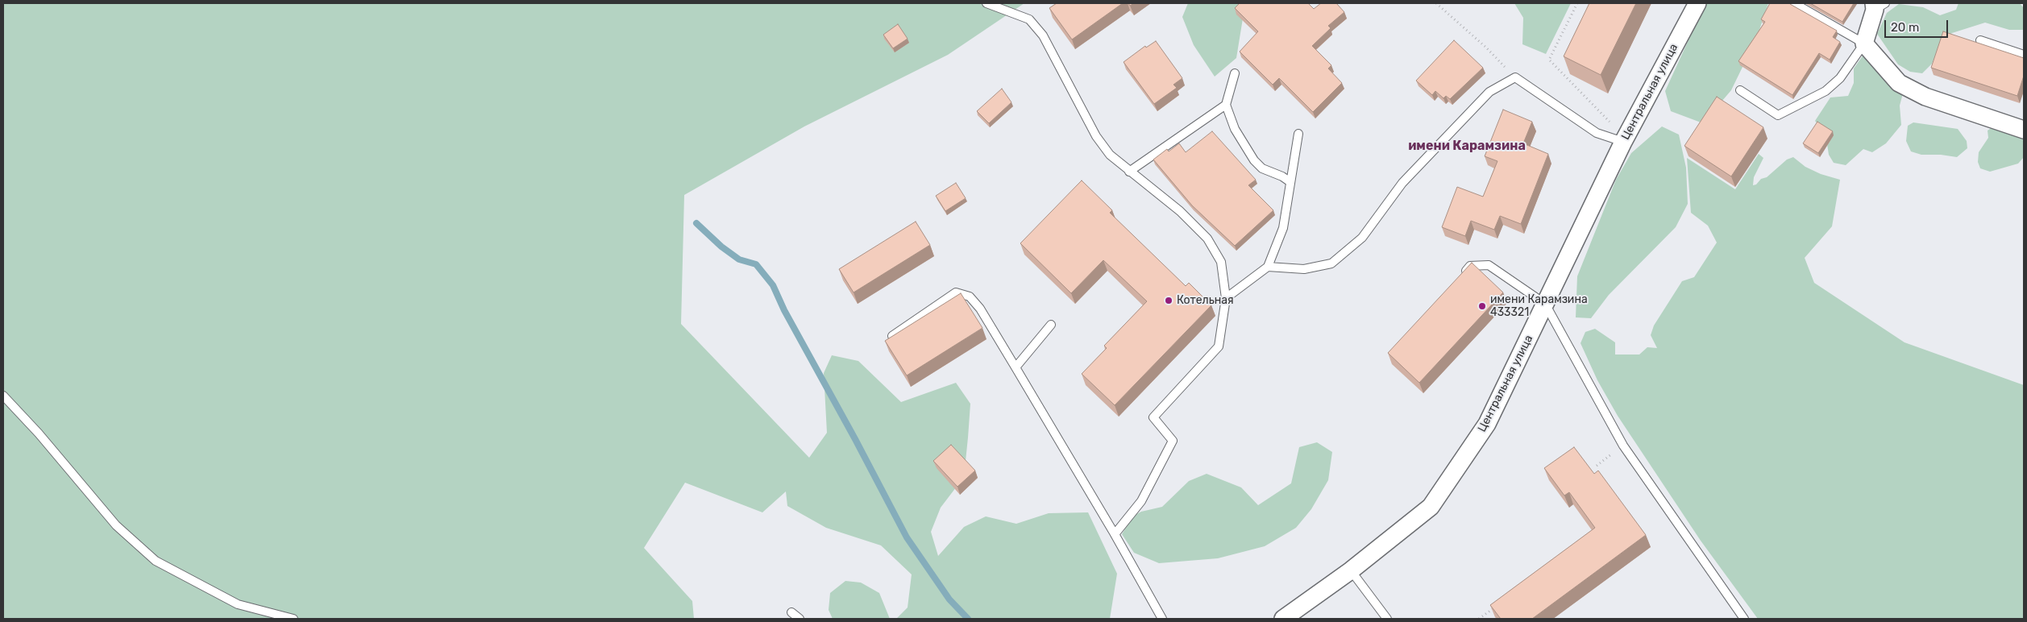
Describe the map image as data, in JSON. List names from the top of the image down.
{
  "streets": {
    "street": ["Центральная улица"]
  },
  "districts": ["имени Карамзина"],
  "places": ["Котельная", "имени Карамзина 433321"],
  "scale_bar": "20 m"
}
